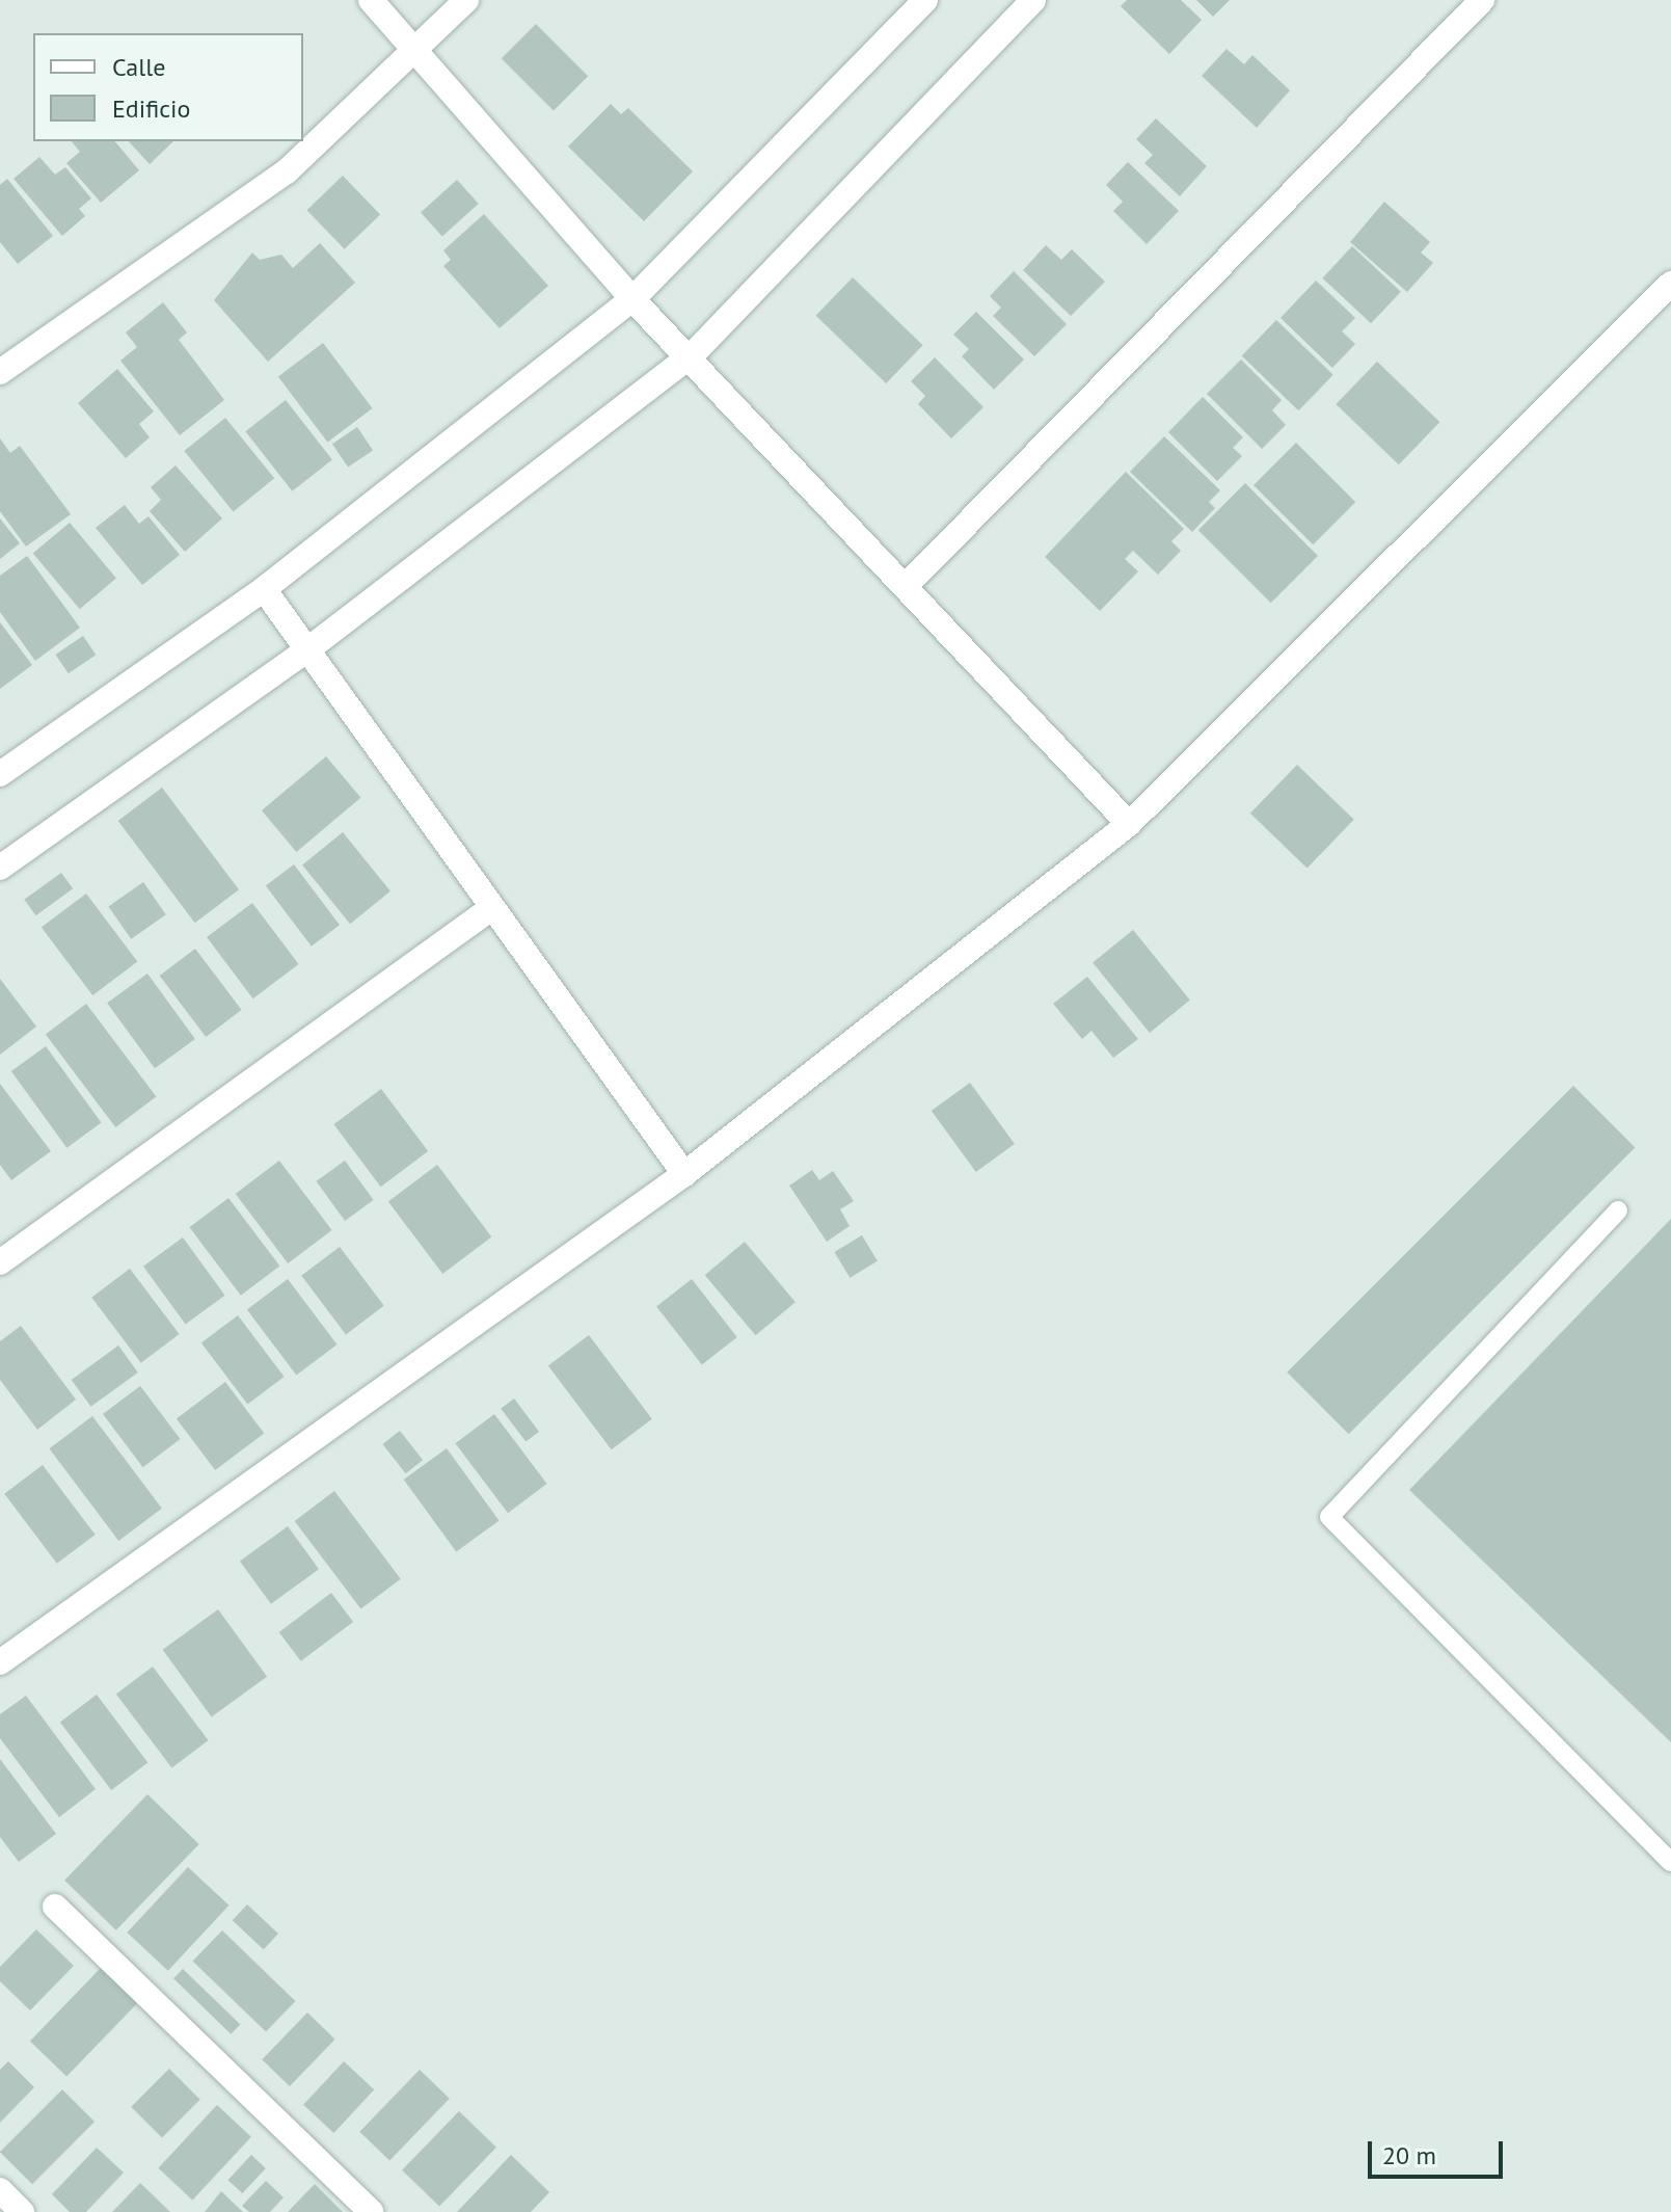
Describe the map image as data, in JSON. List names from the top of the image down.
{
  "legend": ["Calle", "Edificio"],
  "scale_bar": "20 m"
}
